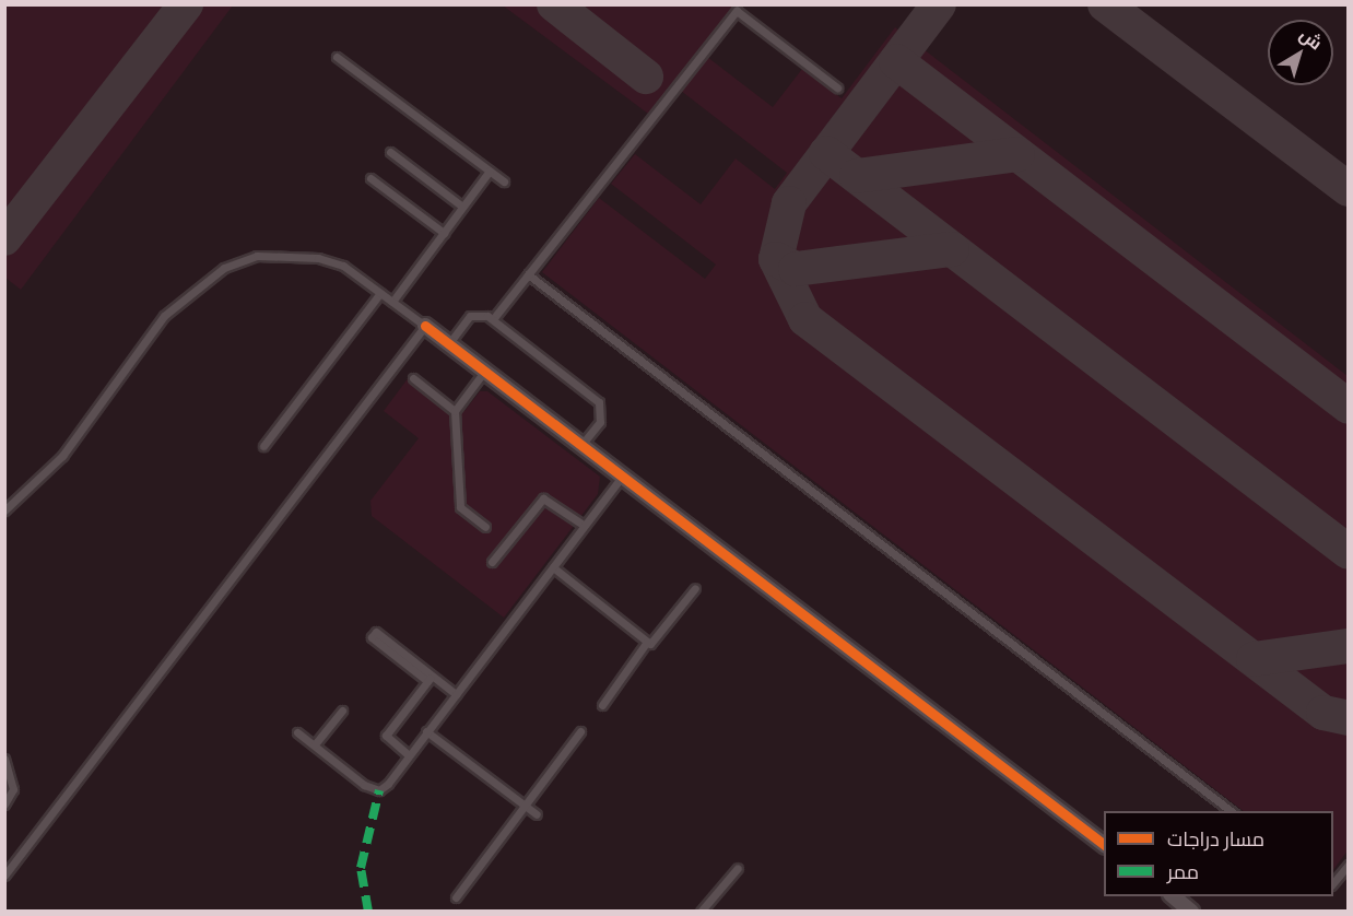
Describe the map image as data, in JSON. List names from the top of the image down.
{
  "legend": ["مسار دراجات", "ممر"],
  "north": "top right"
}
